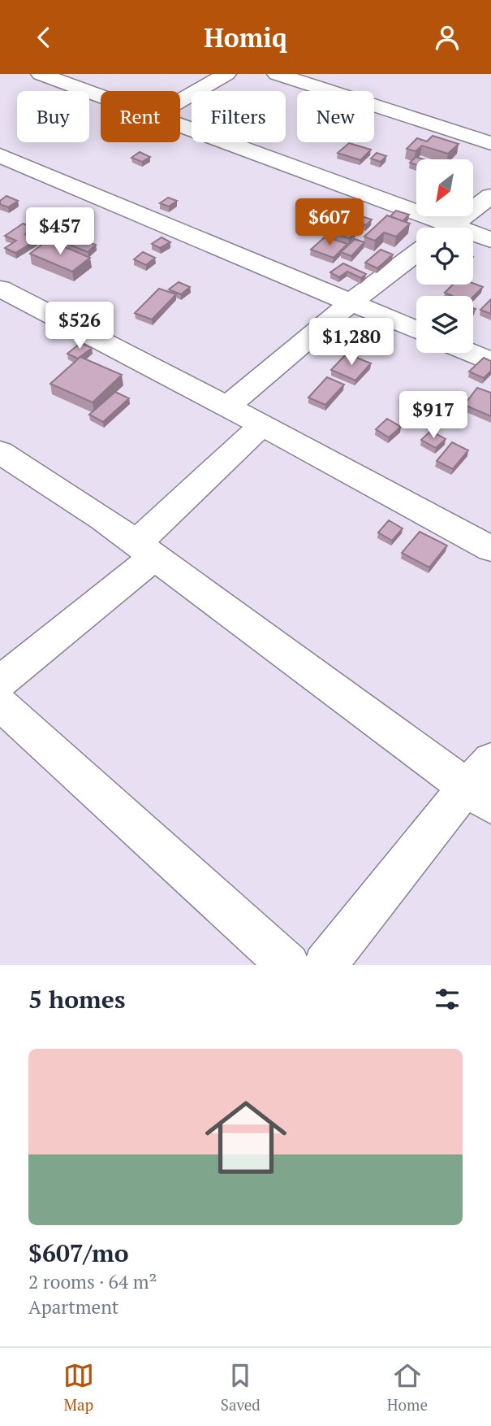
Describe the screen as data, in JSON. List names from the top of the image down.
{
  "north": "bottom left",
  "page": {
    "header": "Homiq",
    "chip": [
      "Buy",
      "Rent",
      "Filters",
      "New"
    ],
    "price": [
      "$607",
      "$457",
      "$526",
      "$1,280",
      "$917"
    ],
    "heading": "5 homes",
    "list": [
      {
        "name": "$607/mo",
        "note": "2 rooms · 64 m² · Apartment"
      }
    ],
    "tabs": ["Map", "Saved", "Home"]
  }
}
